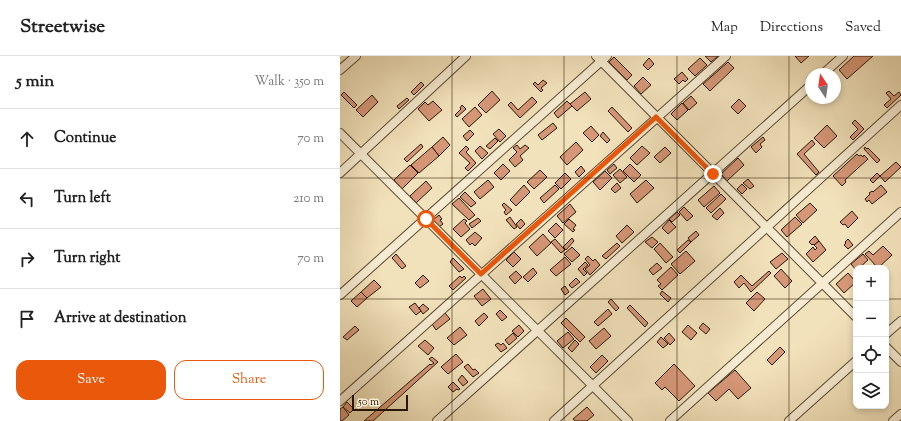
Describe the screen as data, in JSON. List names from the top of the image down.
{
  "scale_bar": "50 m",
  "north": "top",
  "page": {
    "header": "Streetwise",
    "nav": ["Map", "Directions", "Saved"],
    "heading": ["5 min", "Walk · 350 m"],
    "list": [
      ["Continue", "70 m"],
      ["Turn left", "210 m"],
      ["Turn right", "70 m"],
      "Arrive at destination"
    ],
    "map_buttons": ["+", "−"],
    "buttons": ["Save", "Share"],
    "scale": "50 m"
  }
}
